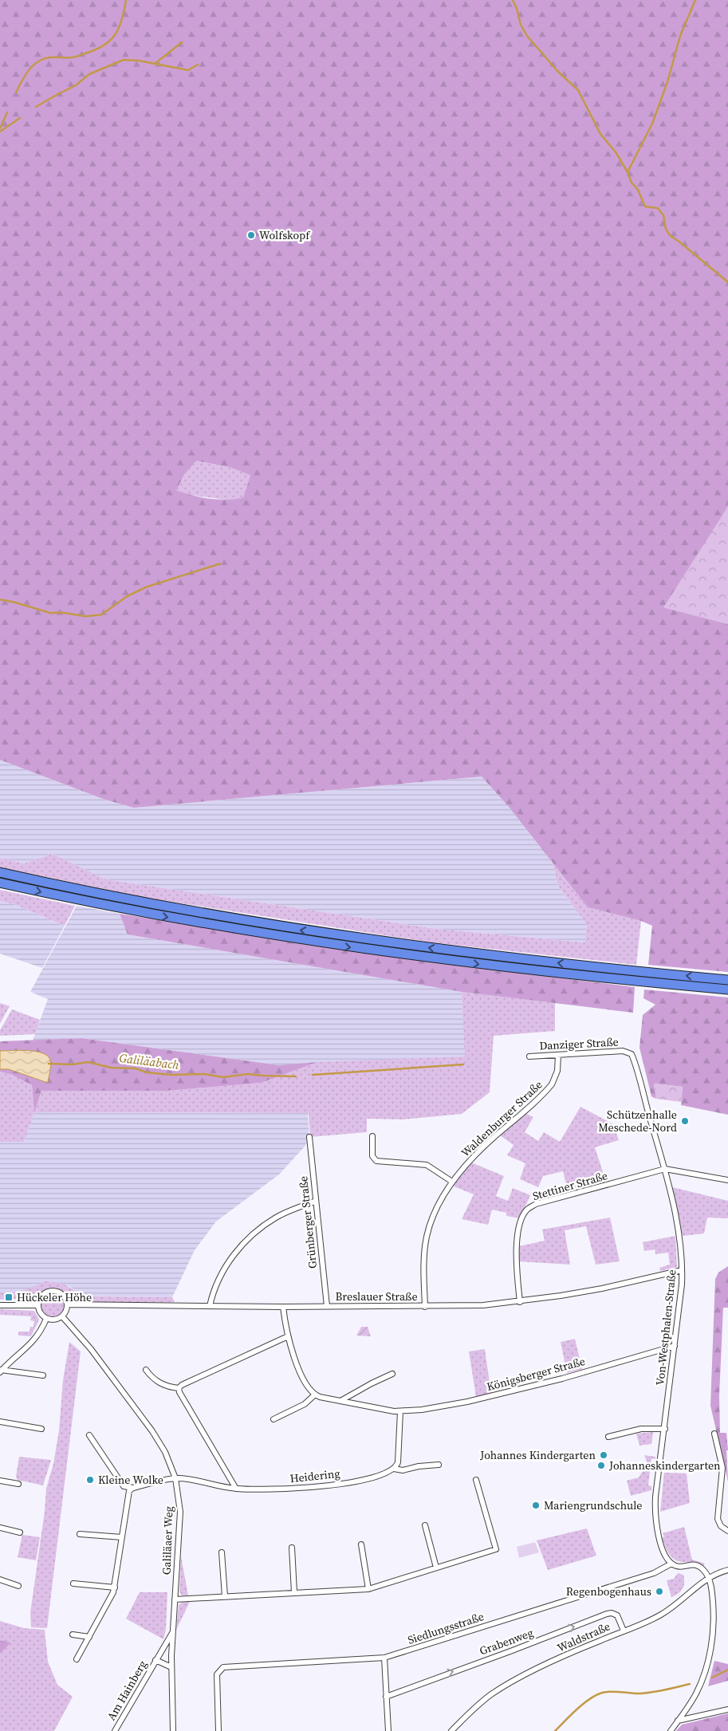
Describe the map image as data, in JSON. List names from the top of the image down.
{
  "streets": {
    "street": [
      "Danziger Straße",
      "Waldenburger Straße",
      "Stettiner Straße",
      "Grünberger Straße",
      "Breslauer Straße",
      "Von-Westphalen-Straße",
      "Königsberger Straße",
      "Heidering",
      "Galiläaer Weg",
      "Siedlungsstraße",
      "Waldstraße",
      "Grabenweg",
      "Am Hainberg"
    ]
  },
  "crossings": [
    ["Danziger Straße", "Waldenburger Straße"],
    ["Danziger Straße", "Von-Westphalen-Straße"],
    ["Waldenburger Straße", "Breslauer Straße"],
    ["Stettiner Straße", "Breslauer Straße"],
    ["Stettiner Straße", "Von-Westphalen-Straße"],
    ["Grünberger Straße", "Breslauer Straße"],
    ["Breslauer Straße", "Von-Westphalen-Straße"],
    ["Breslauer Straße", "Galiläaer Weg"],
    ["Von-Westphalen-Straße", "Königsberger Straße"],
    ["Von-Westphalen-Straße", "Siedlungsstraße"],
    ["Heidering", "Galiläaer Weg"],
    ["Galiläaer Weg", "Am Hainberg"],
    ["Waldstraße", "Grabenweg"]
  ],
  "one_way": ["Grabenweg"],
  "water": ["Galiläabach"],
  "places": {
    "other": [
      "Wolfskopf",
      "Schützenhalle Meschede-Nord",
      "Johannes Kindergarten",
      "Johanneskindergarten",
      "Kleine Wolke",
      "Mariengrundschule",
      "Regenbogenhaus"
    ],
    "transit": ["Hückeler Höhe"]
  }
}
